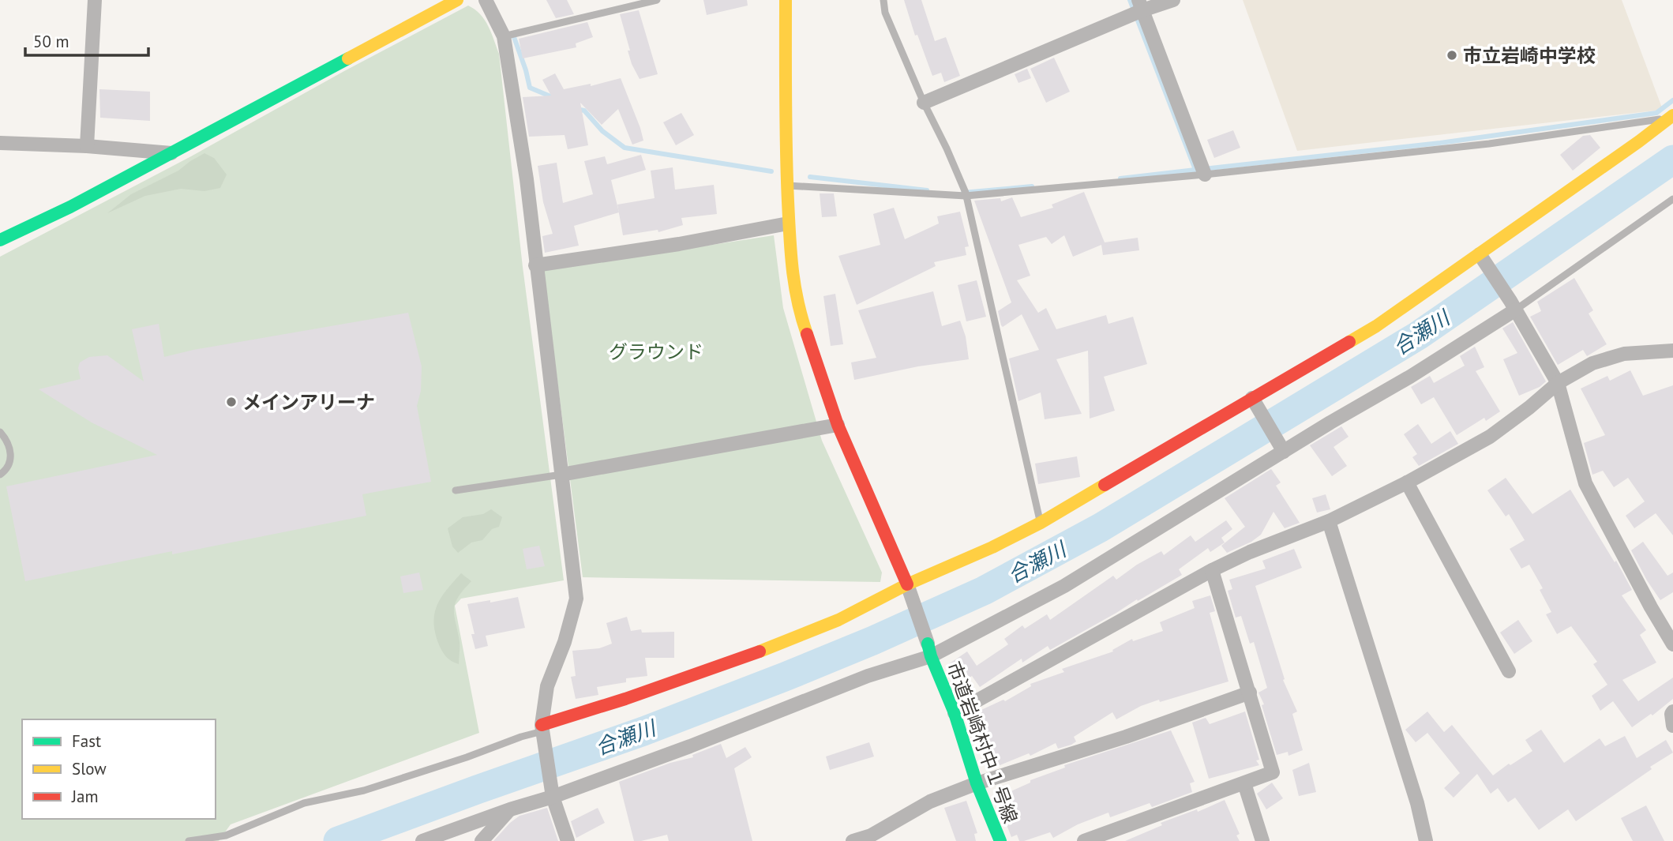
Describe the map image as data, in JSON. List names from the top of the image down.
{
  "streets": {
    "street": ["市道岩崎村中１号線"]
  },
  "water": ["合瀬川"],
  "parks": ["グラウンド"],
  "places": ["市立岩崎中学校", "メインアリーナ"],
  "legend": ["Fast", "Slow", "Jam"],
  "scale_bar": "50 m"
}
